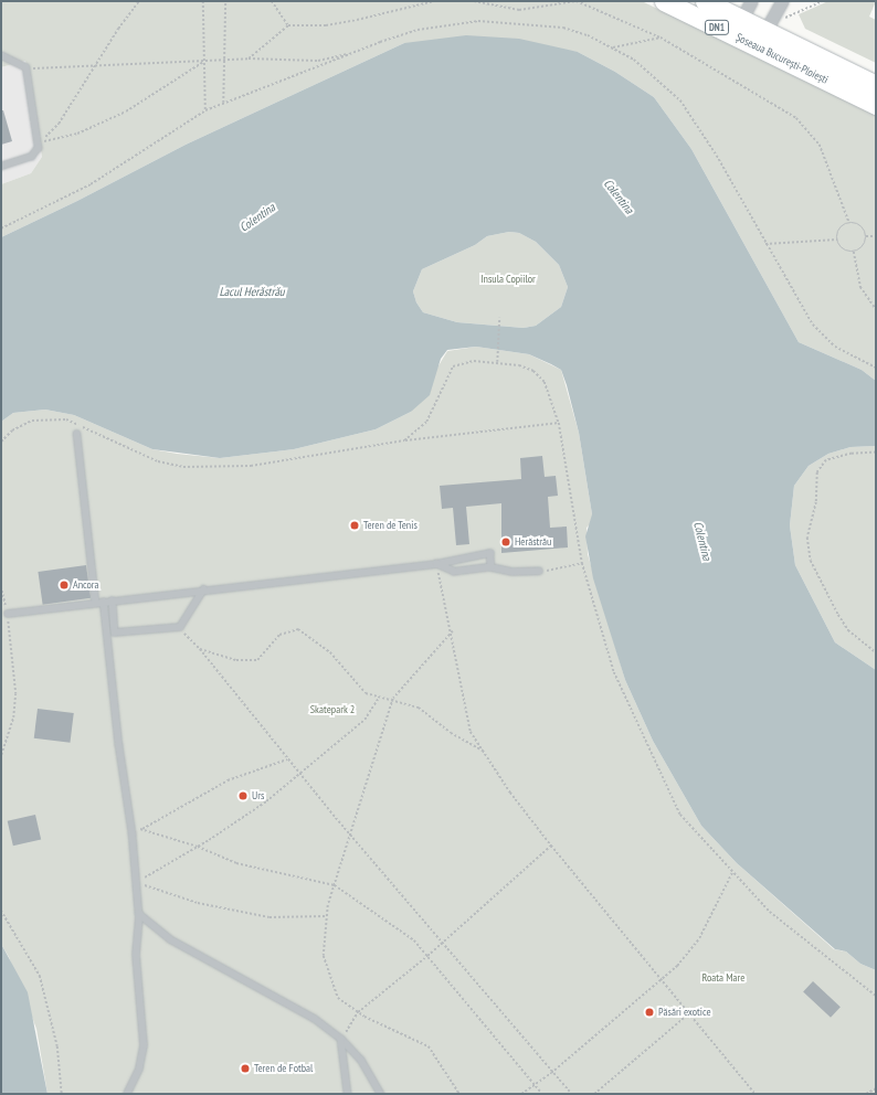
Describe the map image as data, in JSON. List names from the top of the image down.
{
  "streets": {
    "main road": ["DN1", "Șoseaua București-Ploiești"]
  },
  "water": ["Colentina", "Lacul Herăstrău"],
  "parks": ["Insula Copiilor", "Skatepark 2", "Roata Mare"],
  "places": [
    "Teren de Tenis",
    "Herăstrău",
    "Ancora",
    "Urs",
    "Păsări exotice",
    "Teren de Fotbal"
  ]
}
